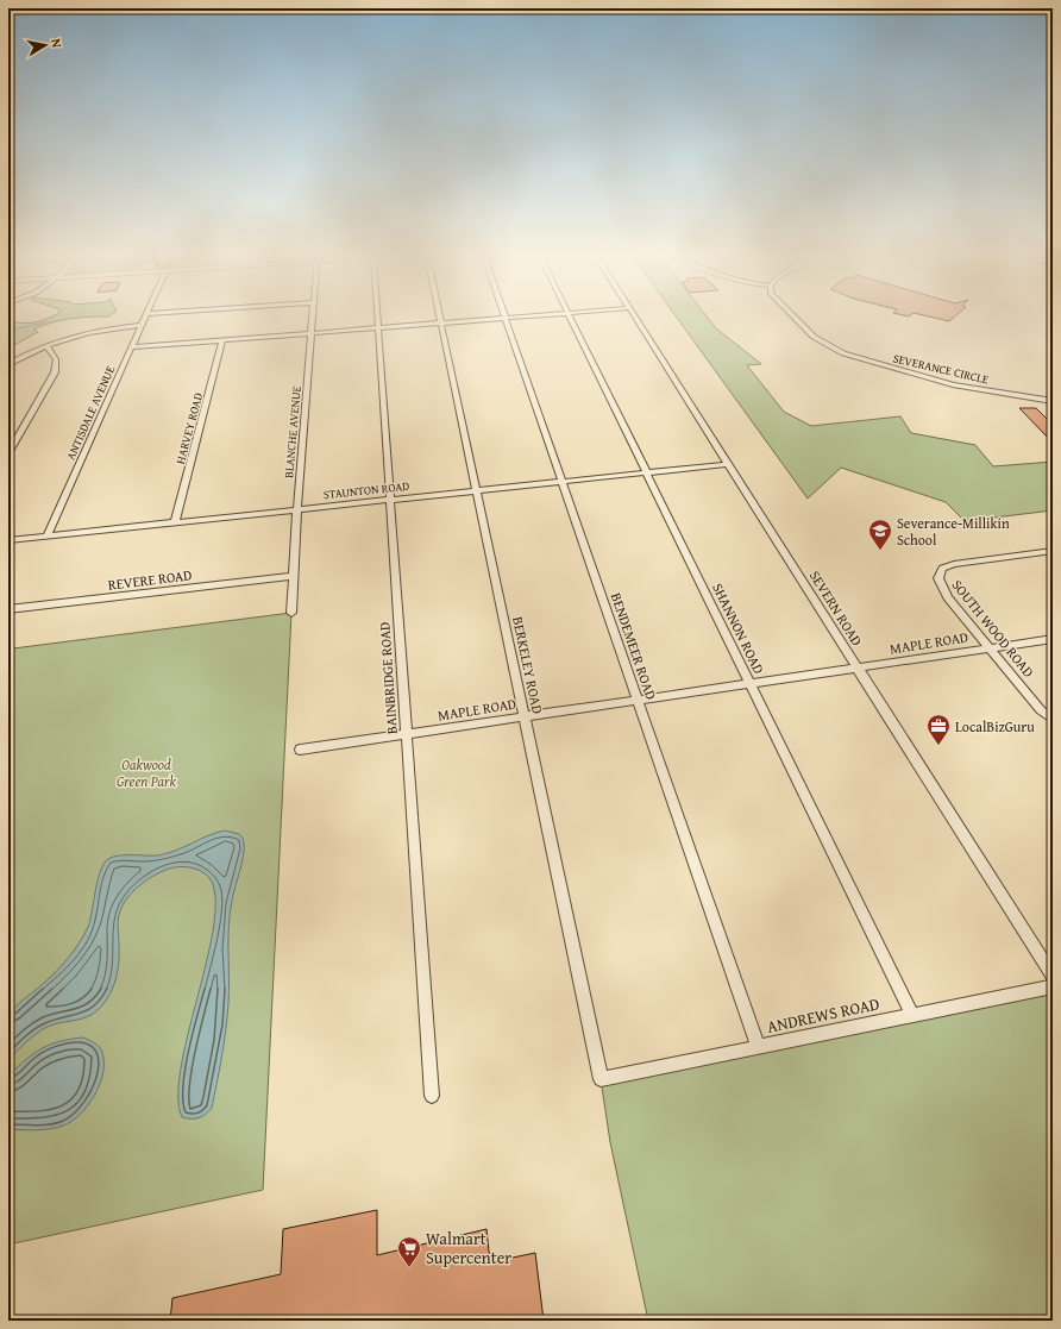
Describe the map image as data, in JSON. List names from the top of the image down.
{
  "streets": {
    "street": [
      "SEVERANCE CIRCLE",
      "ANTISDALE AVENUE",
      "HARVEY ROAD",
      "BLANCHE AVENUE",
      "STAUNTON ROAD",
      "REVERE ROAD",
      "SEVERN ROAD",
      "SHANNON ROAD",
      "SOUTH WOOD ROAD",
      "MAPLE ROAD",
      "BENDEMEER ROAD",
      "BERKELEY ROAD",
      "BAINBRIDGE ROAD",
      "ANDREWS ROAD"
    ]
  },
  "crossings": [
    ["ANTISDALE AVENUE", "STAUNTON ROAD"],
    ["HARVEY ROAD", "STAUNTON ROAD"],
    ["BLANCHE AVENUE", "STAUNTON ROAD"],
    ["BLANCHE AVENUE", "REVERE ROAD"],
    ["STAUNTON ROAD", "SEVERN ROAD"],
    ["STAUNTON ROAD", "SHANNON ROAD"],
    ["STAUNTON ROAD", "BENDEMEER ROAD"],
    ["STAUNTON ROAD", "BERKELEY ROAD"],
    ["STAUNTON ROAD", "BAINBRIDGE ROAD"],
    ["SEVERN ROAD", "MAPLE ROAD"],
    ["SHANNON ROAD", "MAPLE ROAD"],
    ["SHANNON ROAD", "ANDREWS ROAD"],
    ["SOUTH WOOD ROAD", "MAPLE ROAD"],
    ["MAPLE ROAD", "BENDEMEER ROAD"],
    ["MAPLE ROAD", "BERKELEY ROAD"],
    ["MAPLE ROAD", "BAINBRIDGE ROAD"],
    ["BENDEMEER ROAD", "ANDREWS ROAD"],
    ["BERKELEY ROAD", "ANDREWS ROAD"]
  ],
  "parks": ["Oakwood Green Park"],
  "places": {
    "school or university": ["Severance-Millikin School"],
    "office": ["LocalBizGuru"],
    "supermarket": ["Walmart Supercenter"]
  },
  "north": "right"
}
